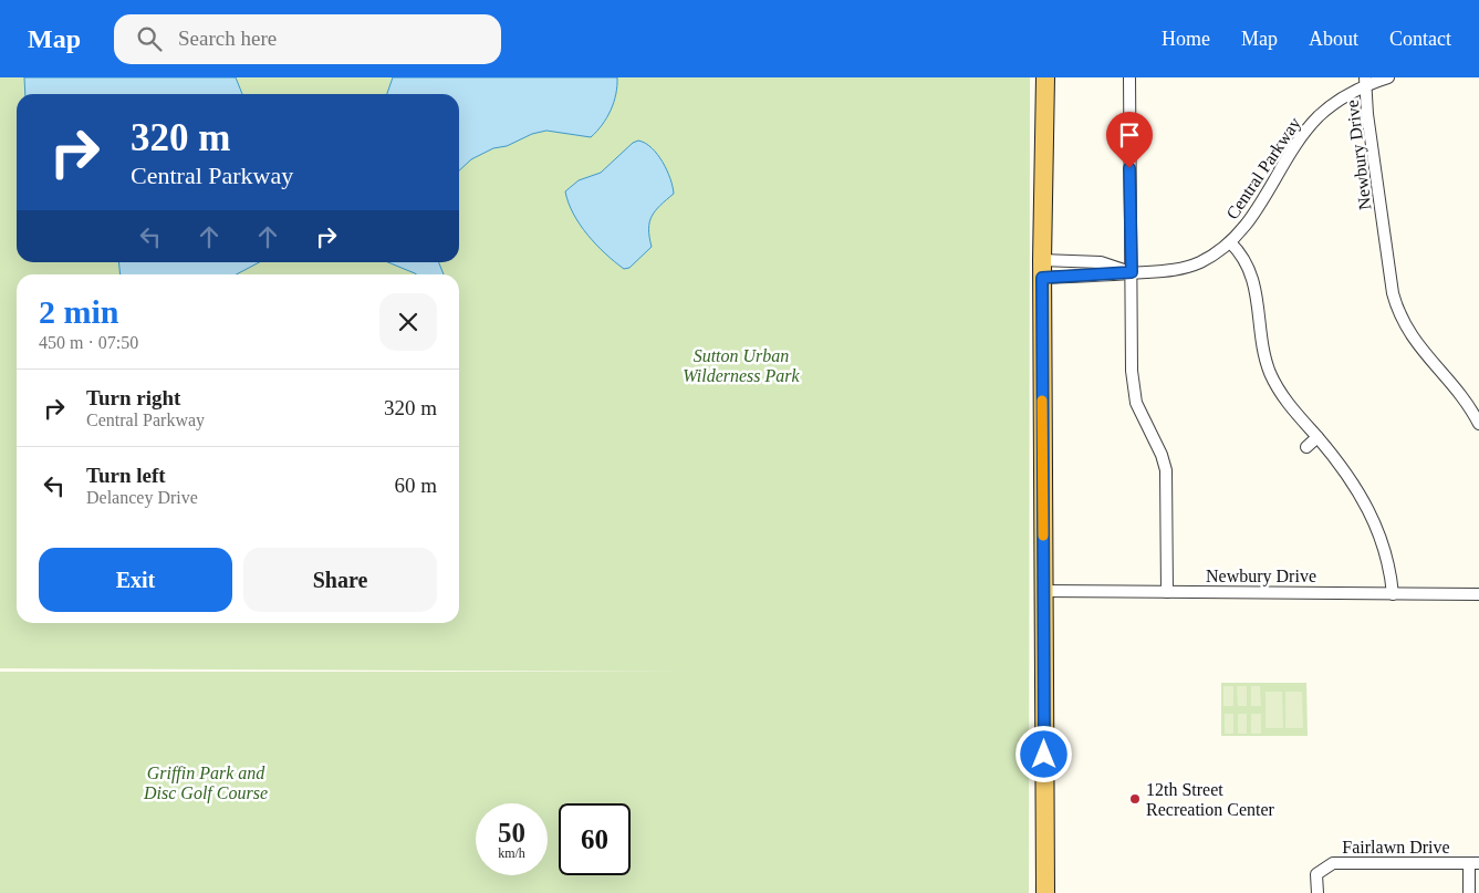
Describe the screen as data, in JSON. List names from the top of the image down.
{
  "streets": {
    "street": ["Newbury Drive", "Central Parkway", "Fairlawn Drive"]
  },
  "crossings": [
    ["Newbury Drive", "Central Parkway"]
  ],
  "parks": ["Sutton Urban Wilderness Park", "Griffin Park and Disc Golf Course"],
  "places": ["12th Street Recreation Center"],
  "page": {
    "header": "Map",
    "search": "Search here",
    "nav": [
      "Home",
      "Map",
      "About",
      "Contact"
    ],
    "turn": ["320 m", "Central Parkway"],
    "heading": ["2 min", "450 m · 07:50"],
    "list": [
      {
        "name": "Turn right",
        "note": "Central Parkway",
        "value": "320 m"
      },
      {
        "name": "Turn left",
        "note": "Delancey Drive",
        "value": "60 m"
      }
    ],
    "buttons": ["Exit", "Share"],
    "speed": "50 km/h",
    "limit": "60"
  }
}
